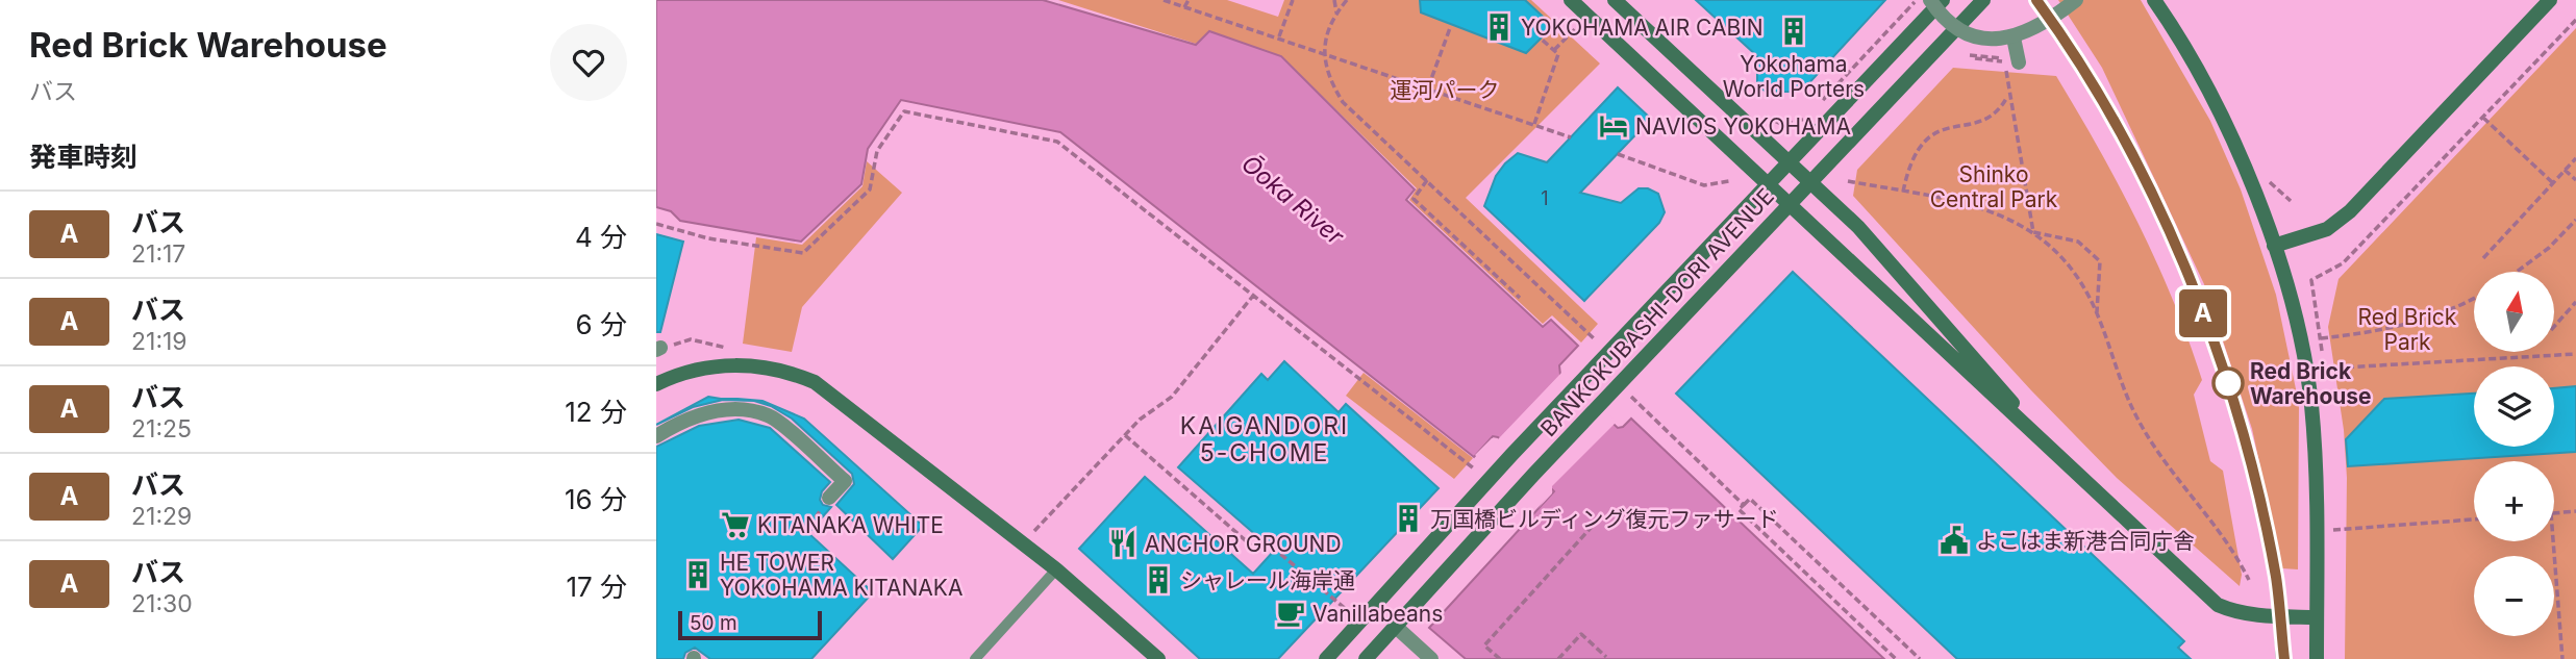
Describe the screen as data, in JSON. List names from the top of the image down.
{
  "streets": {
    "street": ["BANKOKUBASHI-DORI AVENUE"]
  },
  "districts": ["KAIGANDORI 5-CHOME"],
  "water": ["Ōoka River"],
  "parks": ["運河パーク", "Shinko Central Park", "Red Brick Park"],
  "places": {
    "building": [
      "YOKOHAMA AIR CABIN",
      "Yokohama World Porters",
      "万国橋ビルディング復元ファサード",
      "HE TOWER YOKOHAMA KITANAKA",
      "シャレール海岸通"
    ],
    "hotel": ["NAVIOS YOKOHAMA"],
    "other": ["Red Brick Warehouse"],
    "supermarket": ["KITANAKA WHITE"],
    "public building": ["よこはま新港合同庁舎"],
    "restaurant": ["ANCHOR GROUND"],
    "cafe": ["Vanillabeans"]
  },
  "lines": ["bus line A"],
  "house_numbers": ["1"],
  "scale_bar": "50 m",
  "north": "top",
  "page": {
    "heading": [
      ["Red Brick Warehouse", "バス"],
      "発車時刻"
    ],
    "on_map": "A",
    "list": [
      {
        "mark": "A",
        "name": "バス",
        "note": "21:17",
        "value": "4 分"
      },
      {
        "mark": "A",
        "name": "バス",
        "note": "21:19",
        "value": "6 分"
      },
      {
        "mark": "A",
        "name": "バス",
        "note": "21:25",
        "value": "12 分"
      },
      {
        "mark": "A",
        "name": "バス",
        "note": "21:29",
        "value": "16 分"
      },
      {
        "mark": "A",
        "name": "バス",
        "note": "21:30",
        "value": "17 分"
      }
    ],
    "map_buttons": ["+", "−"],
    "scale": "50 m"
  }
}
